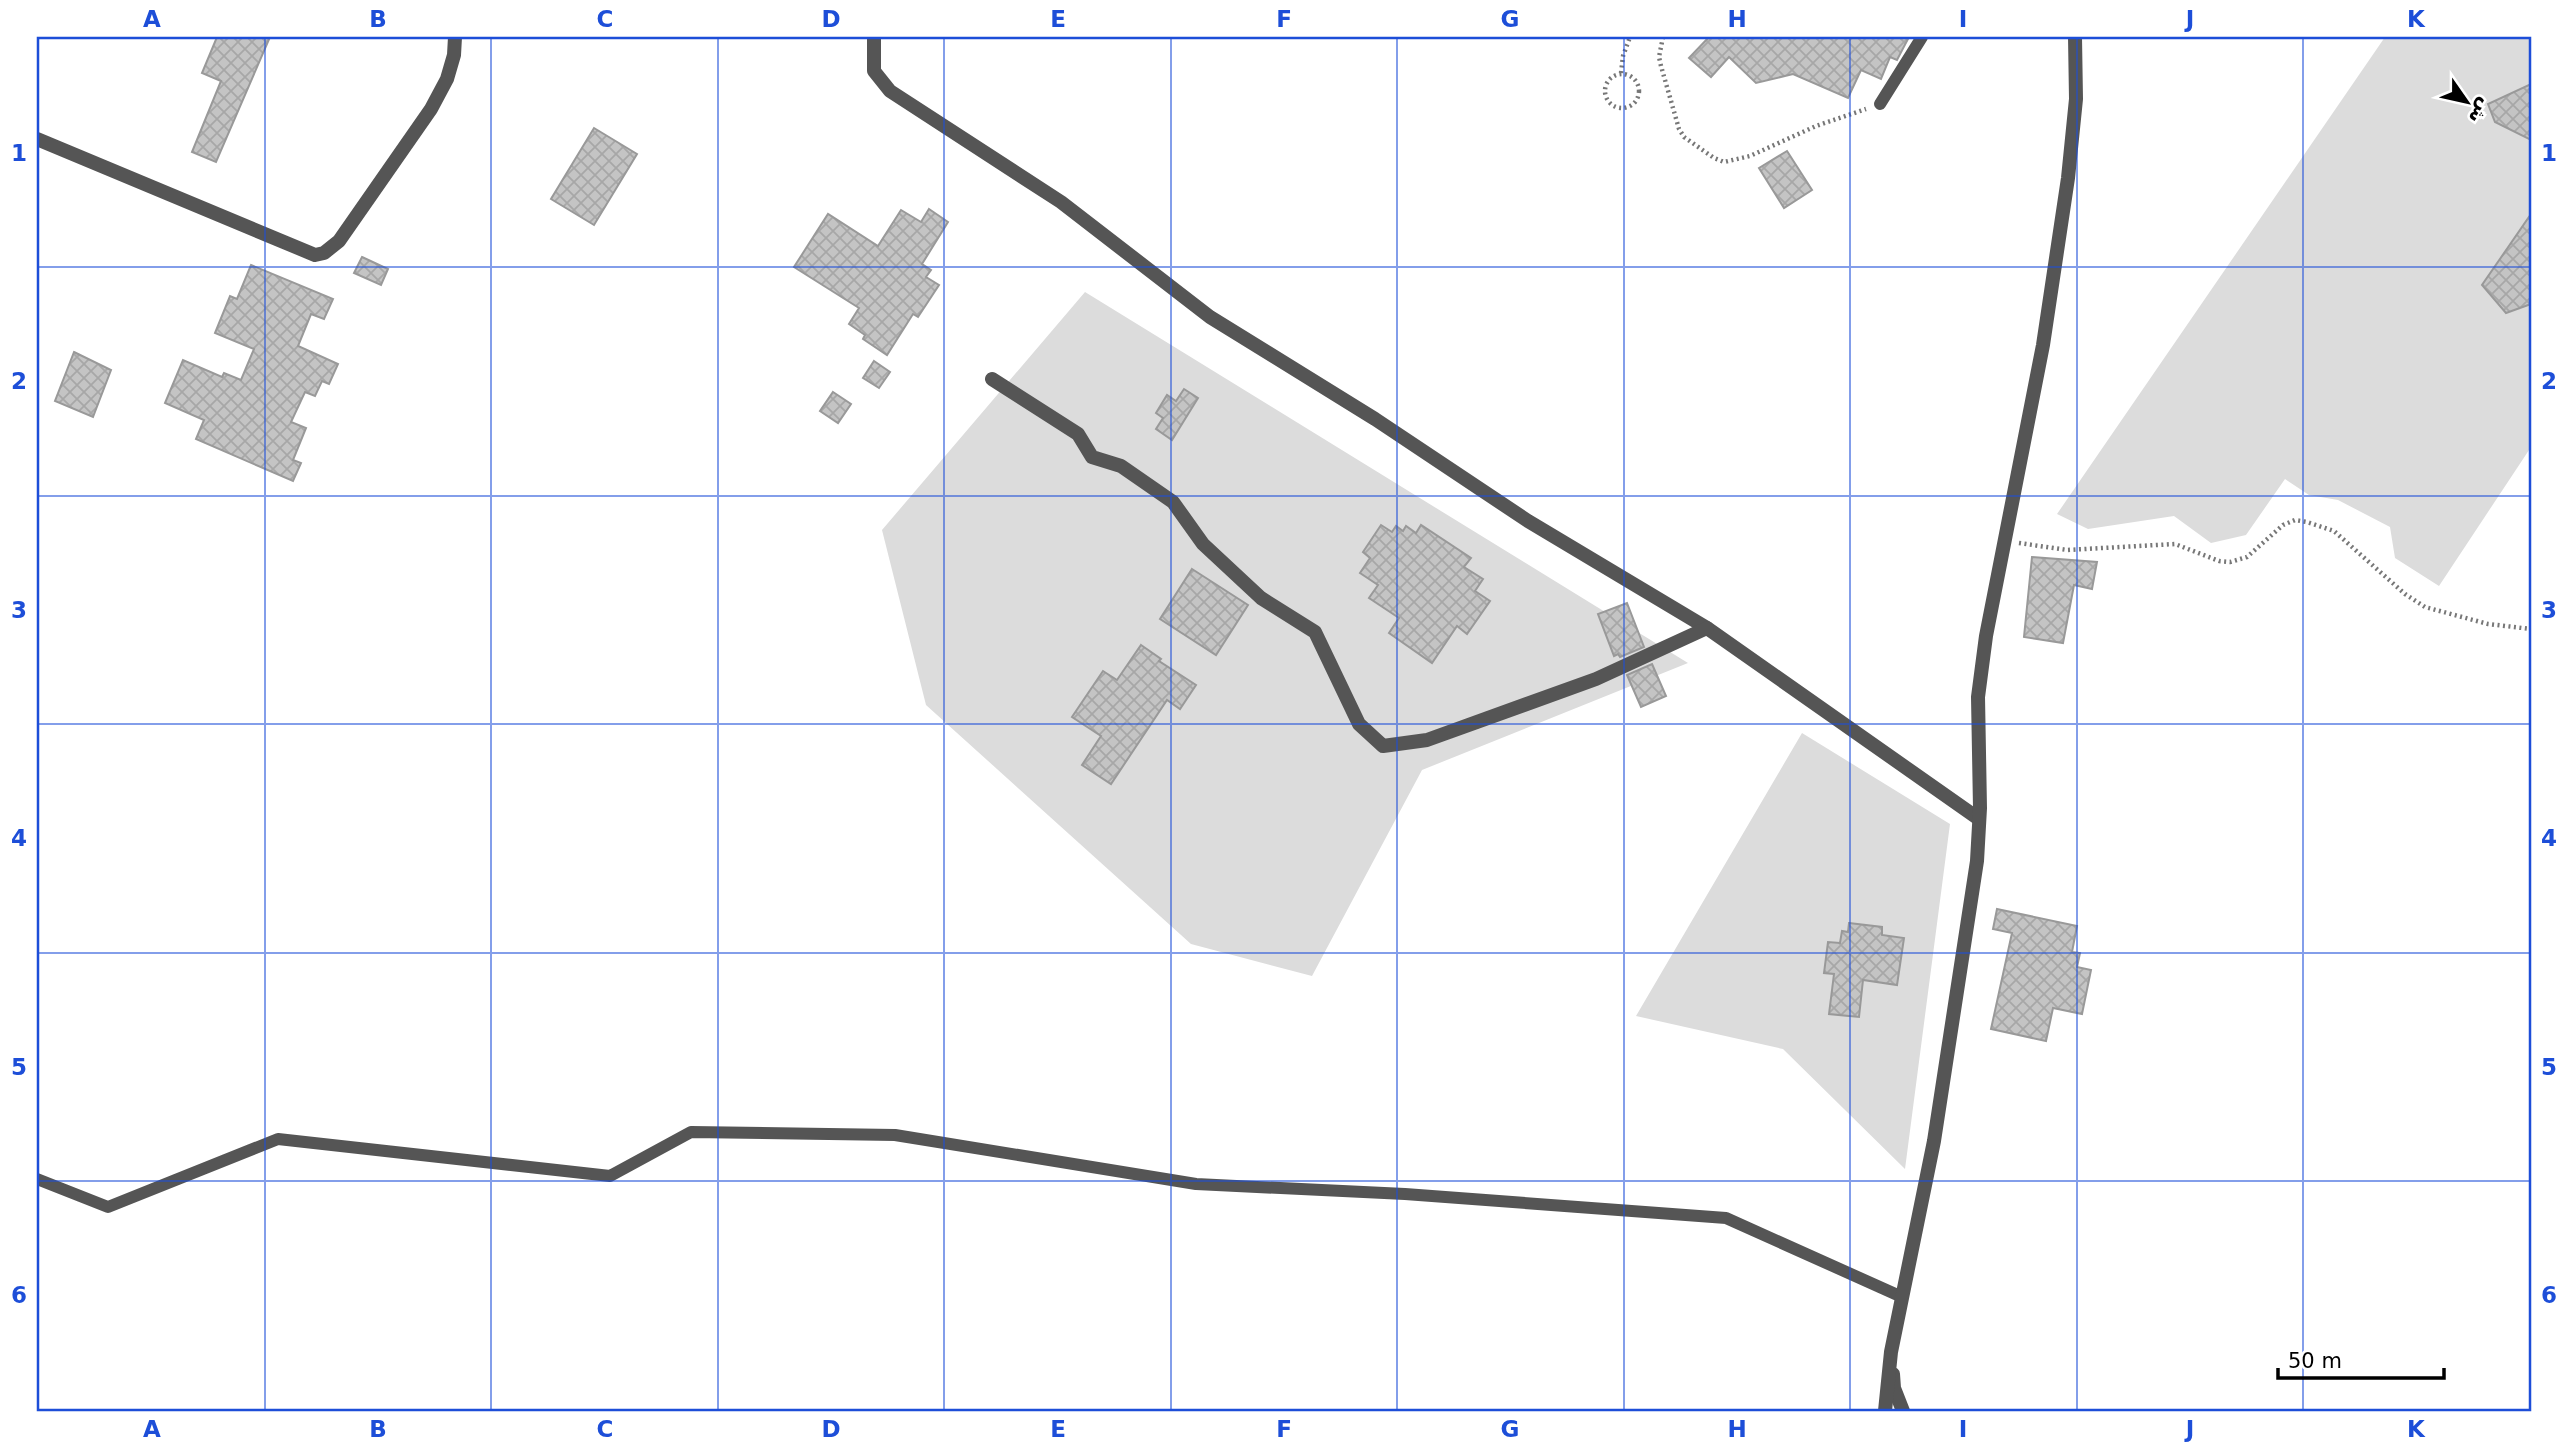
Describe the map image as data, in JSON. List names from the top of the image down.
{
  "scale_bar": "50 m",
  "north": "bottom right",
  "grid": {
    "columns": [
      "A",
      "B",
      "C",
      "D",
      "E",
      "F",
      "G",
      "H",
      "I",
      "J",
      "K"
    ],
    "rows": [
      "1",
      "2",
      "3",
      "4",
      "5",
      "6"
    ]
  }
}
